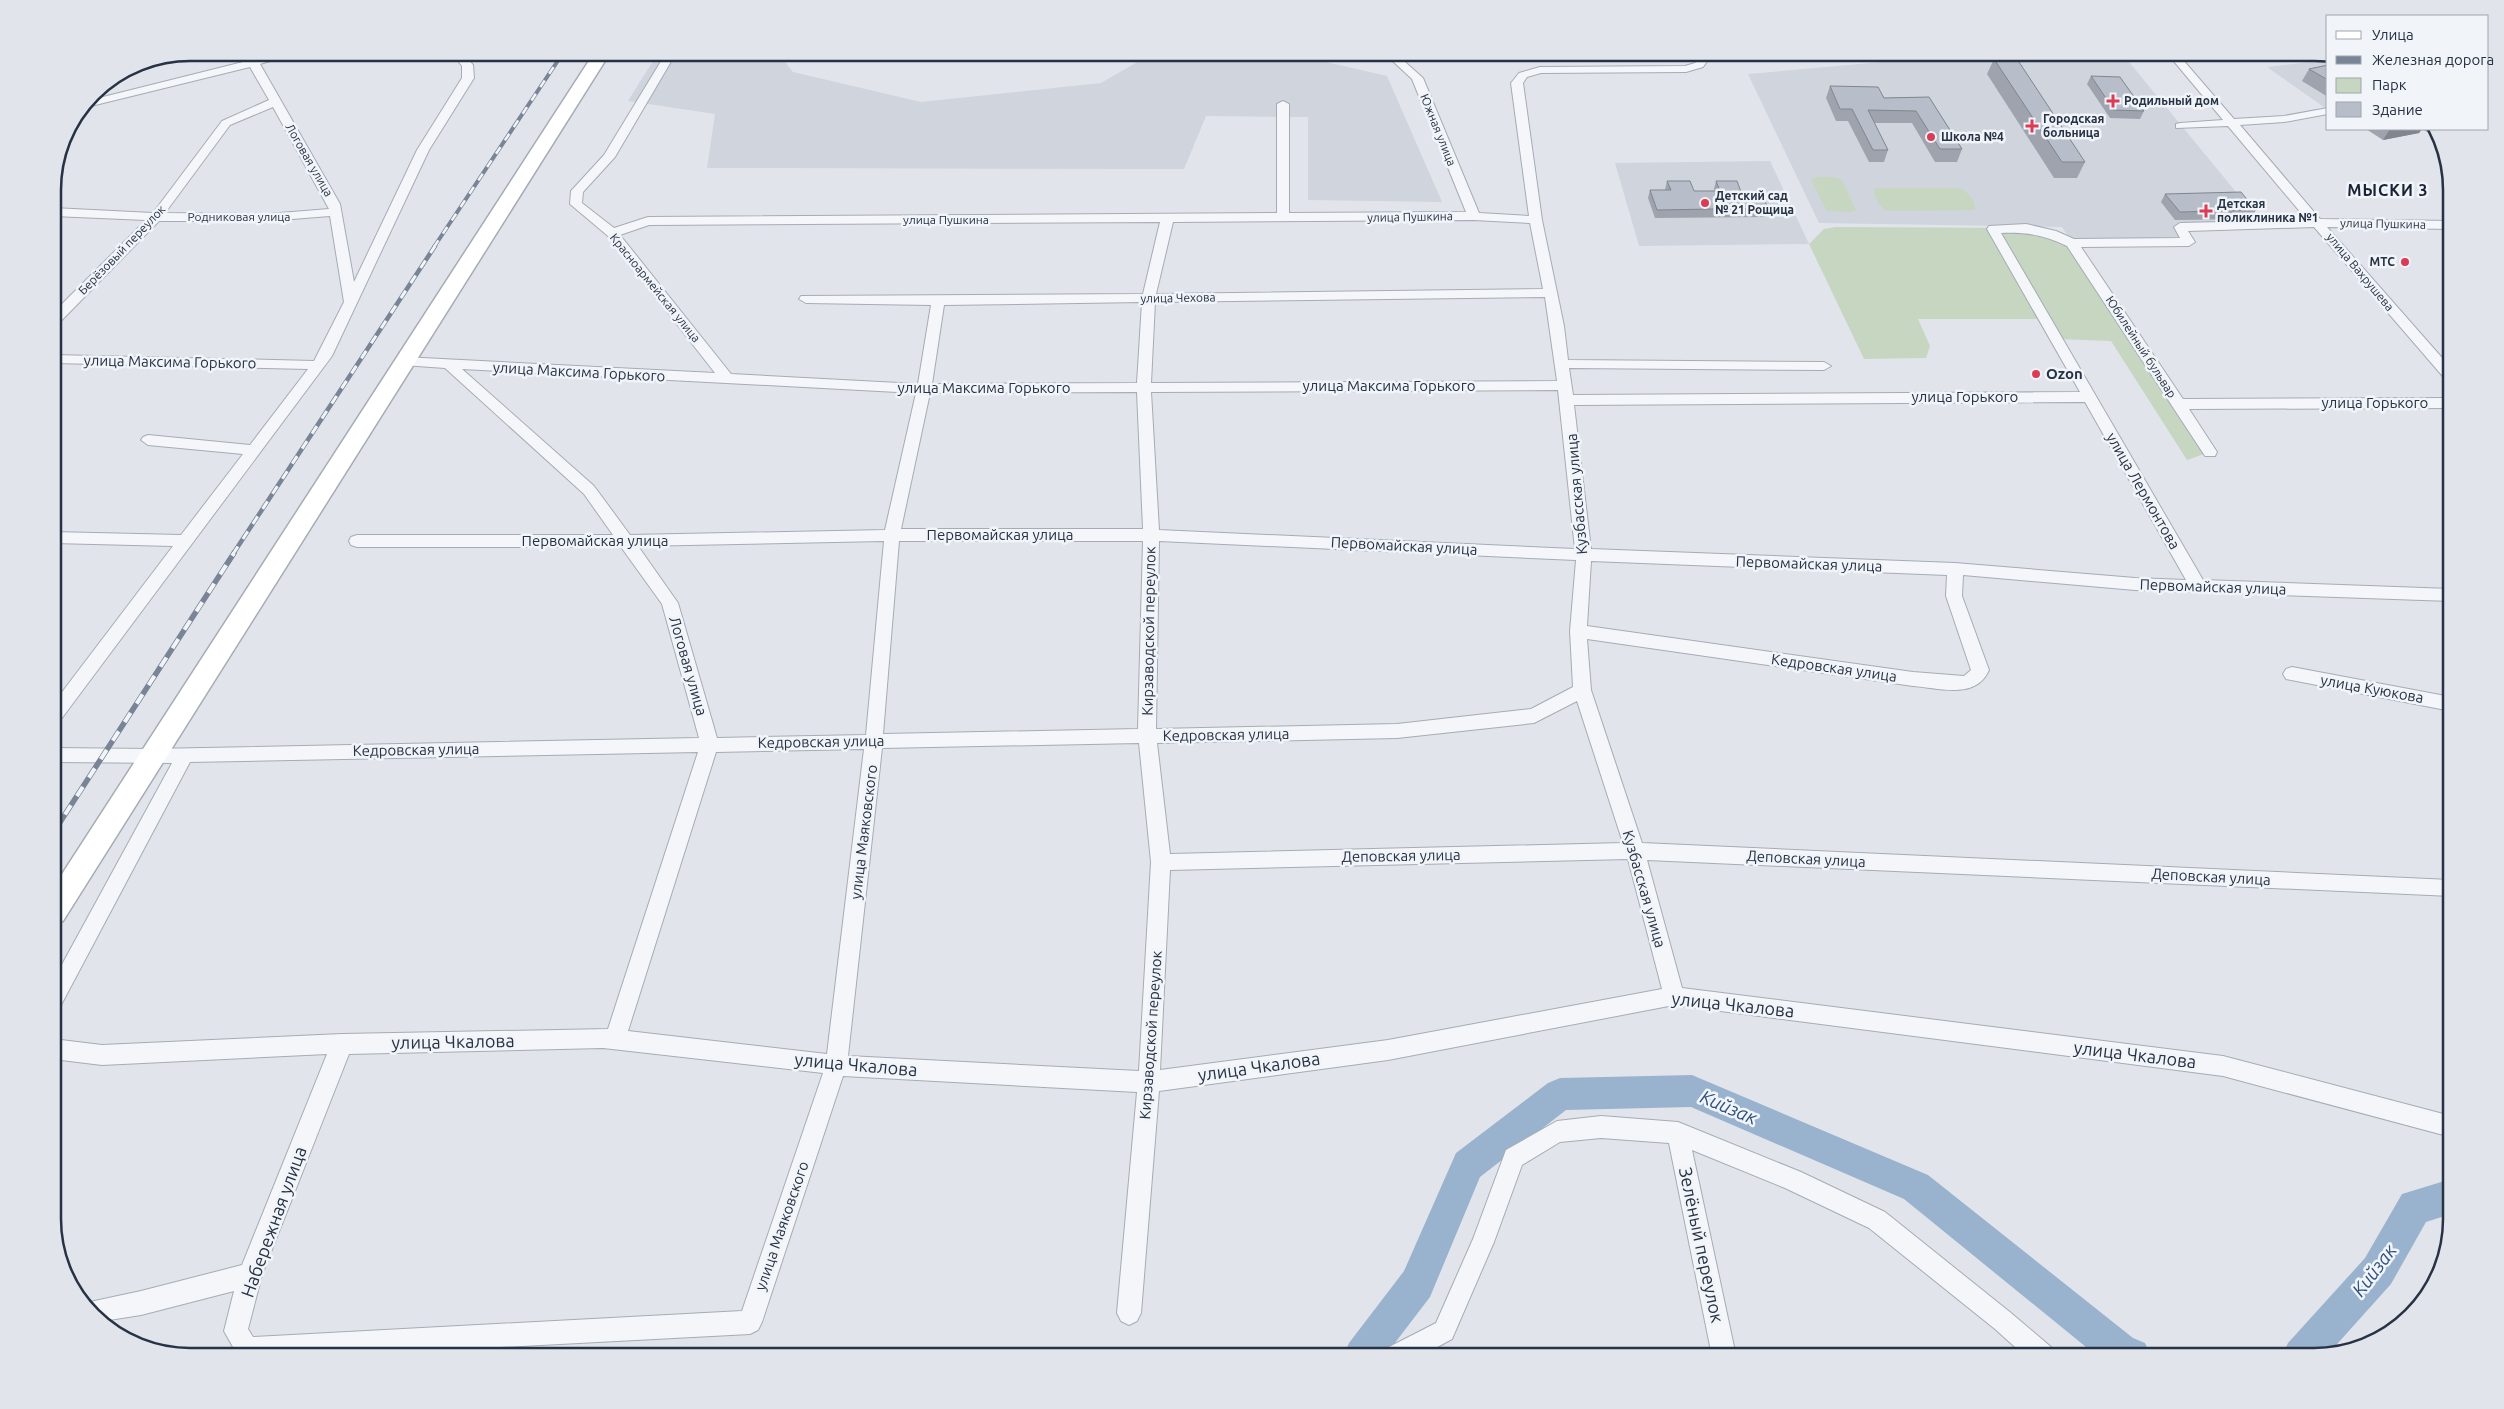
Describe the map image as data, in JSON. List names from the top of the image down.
{
  "streets": {
    "street": [
      "Южная улица",
      "Логовая улица",
      "Родниковая улица",
      "улица Пушкина",
      "Берёзовый переулок",
      "улица Вахрушева",
      "Красноармейская улица",
      "улица Чехова",
      "Юбилейный бульвар",
      "улица Максима Горького",
      "улица Горького",
      "улица Лермонтова",
      "Кузбасская улица",
      "Первомайская улица",
      "Кирзаводской переулок",
      "Кедровская улица",
      "улица Куюкова",
      "улица Маяковского",
      "Деповская улица",
      "улица Чкалова",
      "Набережная улица",
      "Зелёный переулок"
    ]
  },
  "crossings": [
    ["Южная улица", "улица Пушкина"],
    ["Логовая улица", "Родниковая улица"],
    ["Логовая улица", "Берёзовый переулок"],
    ["Логовая улица", "улица Максима Горького"],
    ["Логовая улица", "Первомайская улица"],
    ["Логовая улица", "Кедровская улица"],
    ["Родниковая улица", "Берёзовый переулок"],
    ["улица Пушкина", "улица Вахрушева"],
    ["улица Пушкина", "Красноармейская улица"],
    ["улица Пушкина", "Юбилейный бульвар"],
    ["улица Пушкина", "Кузбасская улица"],
    ["улица Пушкина", "Кирзаводской переулок"],
    ["Красноармейская улица", "улица Максима Горького"],
    ["улица Чехова", "Кузбасская улица"],
    ["улица Чехова", "Кирзаводской переулок"],
    ["улица Чехова", "улица Маяковского"],
    ["Юбилейный бульвар", "улица Горького"],
    ["улица Максима Горького", "улица Горького"],
    ["улица Максима Горького", "Кузбасская улица"],
    ["улица Максима Горького", "Кирзаводской переулок"],
    ["улица Максима Горького", "улица Маяковского"],
    ["улица Горького", "улица Лермонтова"],
    ["улица Горького", "Кузбасская улица"],
    ["улица Лермонтова", "Первомайская улица"],
    ["Кузбасская улица", "Первомайская улица"],
    ["Кузбасская улица", "Кедровская улица"],
    ["Кузбасская улица", "Деповская улица"],
    ["Кузбасская улица", "улица Чкалова"],
    ["Первомайская улица", "Кирзаводской переулок"],
    ["Первомайская улица", "Кедровская улица"],
    ["Первомайская улица", "улица Маяковского"],
    ["Кирзаводской переулок", "Кедровская улица"],
    ["Кирзаводской переулок", "Деповская улица"],
    ["Кирзаводской переулок", "улица Чкалова"],
    ["Кедровская улица", "улица Маяковского"],
    ["улица Маяковского", "улица Чкалова"],
    ["улица Маяковского", "Набережная улица"],
    ["улица Чкалова", "Набережная улица"]
  ],
  "districts": ["МЫСКИ 3"],
  "water": ["Кийзак"],
  "places": {
    "health": ["Родильный дом", "Городская больница", "Детская поликлиника №1"],
    "other": [
      "Школа №4",
      "Детский сад № 21 Рощица",
      "МТС",
      "Ozon"
    ]
  },
  "legend": [
    "Улица",
    "Железная дорога",
    "Парк",
    "Здание"
  ]
}
